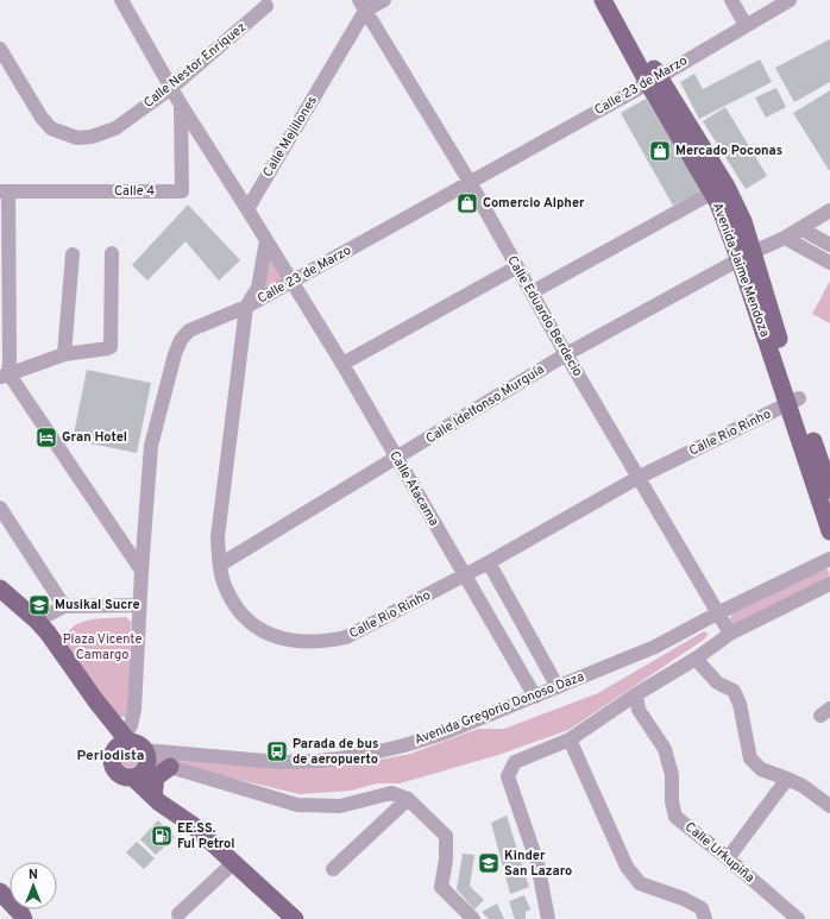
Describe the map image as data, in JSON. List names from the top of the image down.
{
  "streets": {
    "main road": ["Avenida Jaime Mendoza"],
    "street": [
      "Calle Nestor Enriquez",
      "Calle 23 de Marzo",
      "Calle Mejillones",
      "Calle 4",
      "Calle Eduardo Berdecio",
      "Calle Idelfonso Murguía",
      "Calle Rio Rinho",
      "Calle Atacama",
      "Avenida Gregorio Donoso Daza",
      "Calle Urkupiña"
    ]
  },
  "crossings": [
    ["Calle 23 de Marzo", "Avenida Jaime Mendoza"],
    ["Calle 23 de Marzo", "Calle Eduardo Berdecio"],
    ["Calle 23 de Marzo", "Calle Rio Rinho"],
    ["Calle 23 de Marzo", "Calle Atacama"],
    ["Calle 23 de Marzo", "Avenida Gregorio Donoso Daza"],
    ["Calle Mejillones", "Calle Eduardo Berdecio"],
    ["Avenida Jaime Mendoza", "Calle Idelfonso Murguía"],
    ["Avenida Jaime Mendoza", "Calle Rio Rinho"],
    ["Calle Eduardo Berdecio", "Calle Idelfonso Murguía"],
    ["Calle Eduardo Berdecio", "Calle Rio Rinho"],
    ["Calle Eduardo Berdecio", "Avenida Gregorio Donoso Daza"],
    ["Calle Idelfonso Murguía", "Calle Rio Rinho"],
    ["Calle Idelfonso Murguía", "Calle Atacama"],
    ["Calle Rio Rinho", "Calle Atacama"],
    ["Calle Atacama", "Avenida Gregorio Donoso Daza"]
  ],
  "districts": ["Periodista"],
  "parks": ["Plaza Vicente Camargo"],
  "places": {
    "shop": ["Mercado Poconas", "Comercio Alpher"],
    "hotel": ["Gran Hotel"],
    "school or university": ["Musikal Sucre", "Kinder San Lazaro"],
    "bus stop": ["Parada de bus de aeropuerto"],
    "fuel station": ["EE.SS. Ful Petrol"]
  },
  "north": "top"
}
